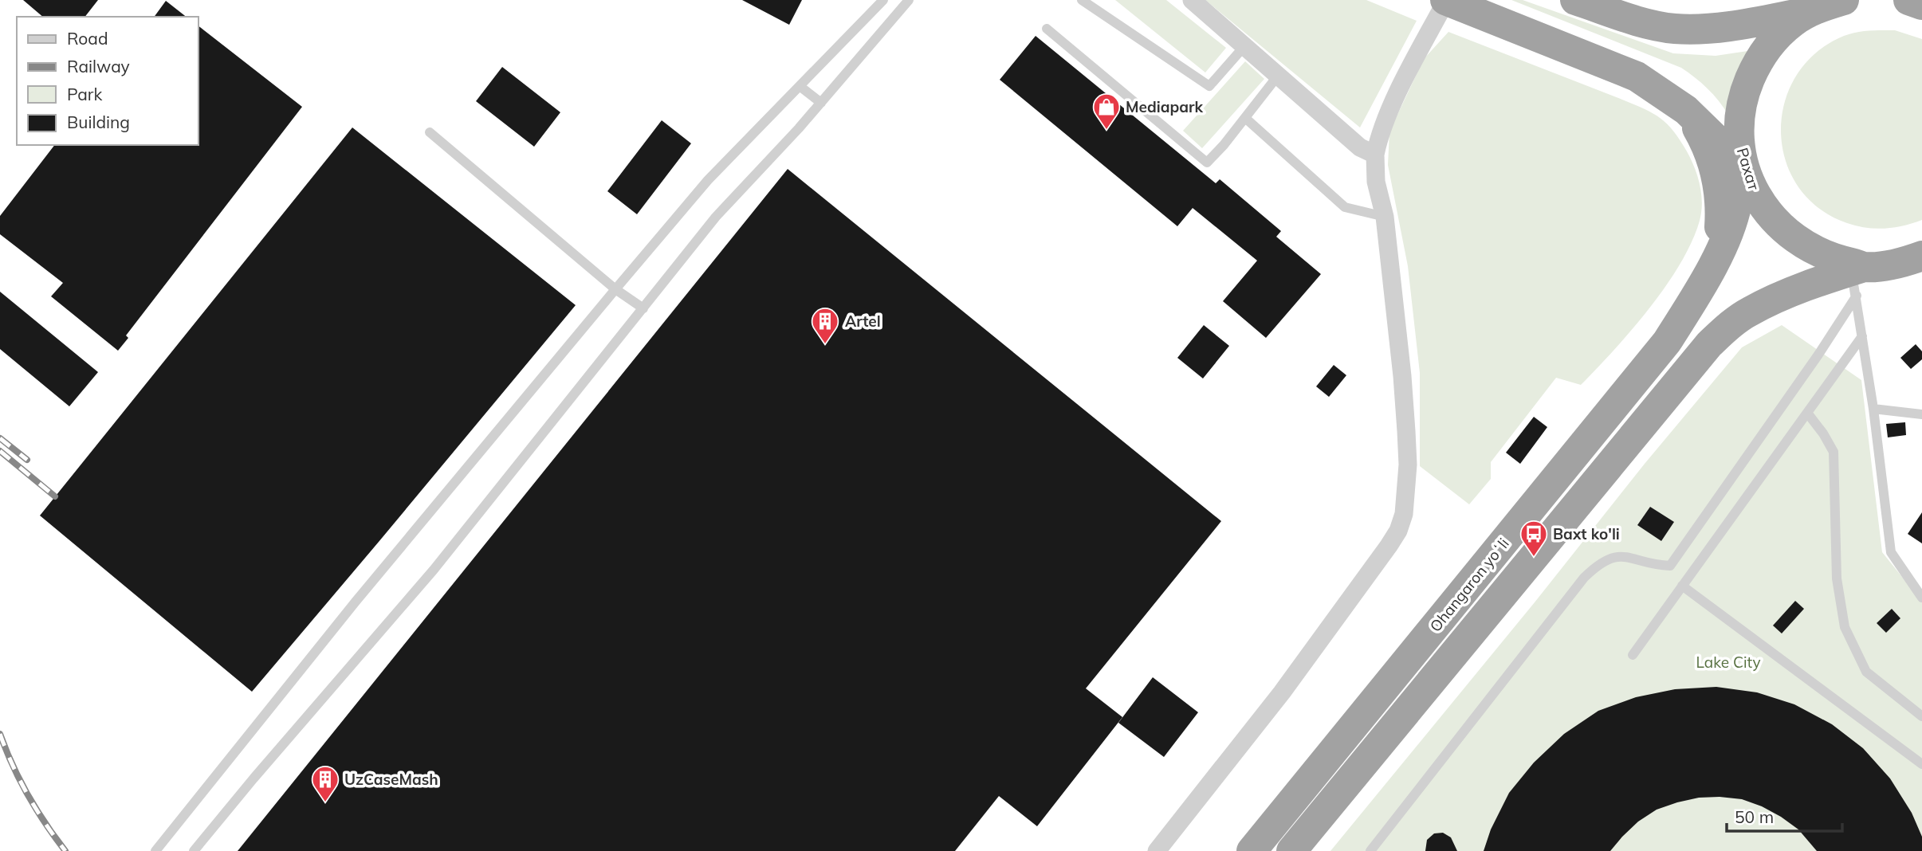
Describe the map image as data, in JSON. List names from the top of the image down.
{
  "streets": {
    "highway": ["Рахат", "Ohangaron yoʻli"]
  },
  "crossings": [
    ["Рахат", "Ohangaron yoʻli"]
  ],
  "parks": ["Lake City"],
  "places": {
    "shop": ["Mediapark"],
    "building": ["Artel", "UzCaseMash"],
    "bus stop": ["Baxt ko'li"]
  },
  "legend": [
    "Road",
    "Railway",
    "Park",
    "Building"
  ],
  "scale_bar": "50 m"
}
